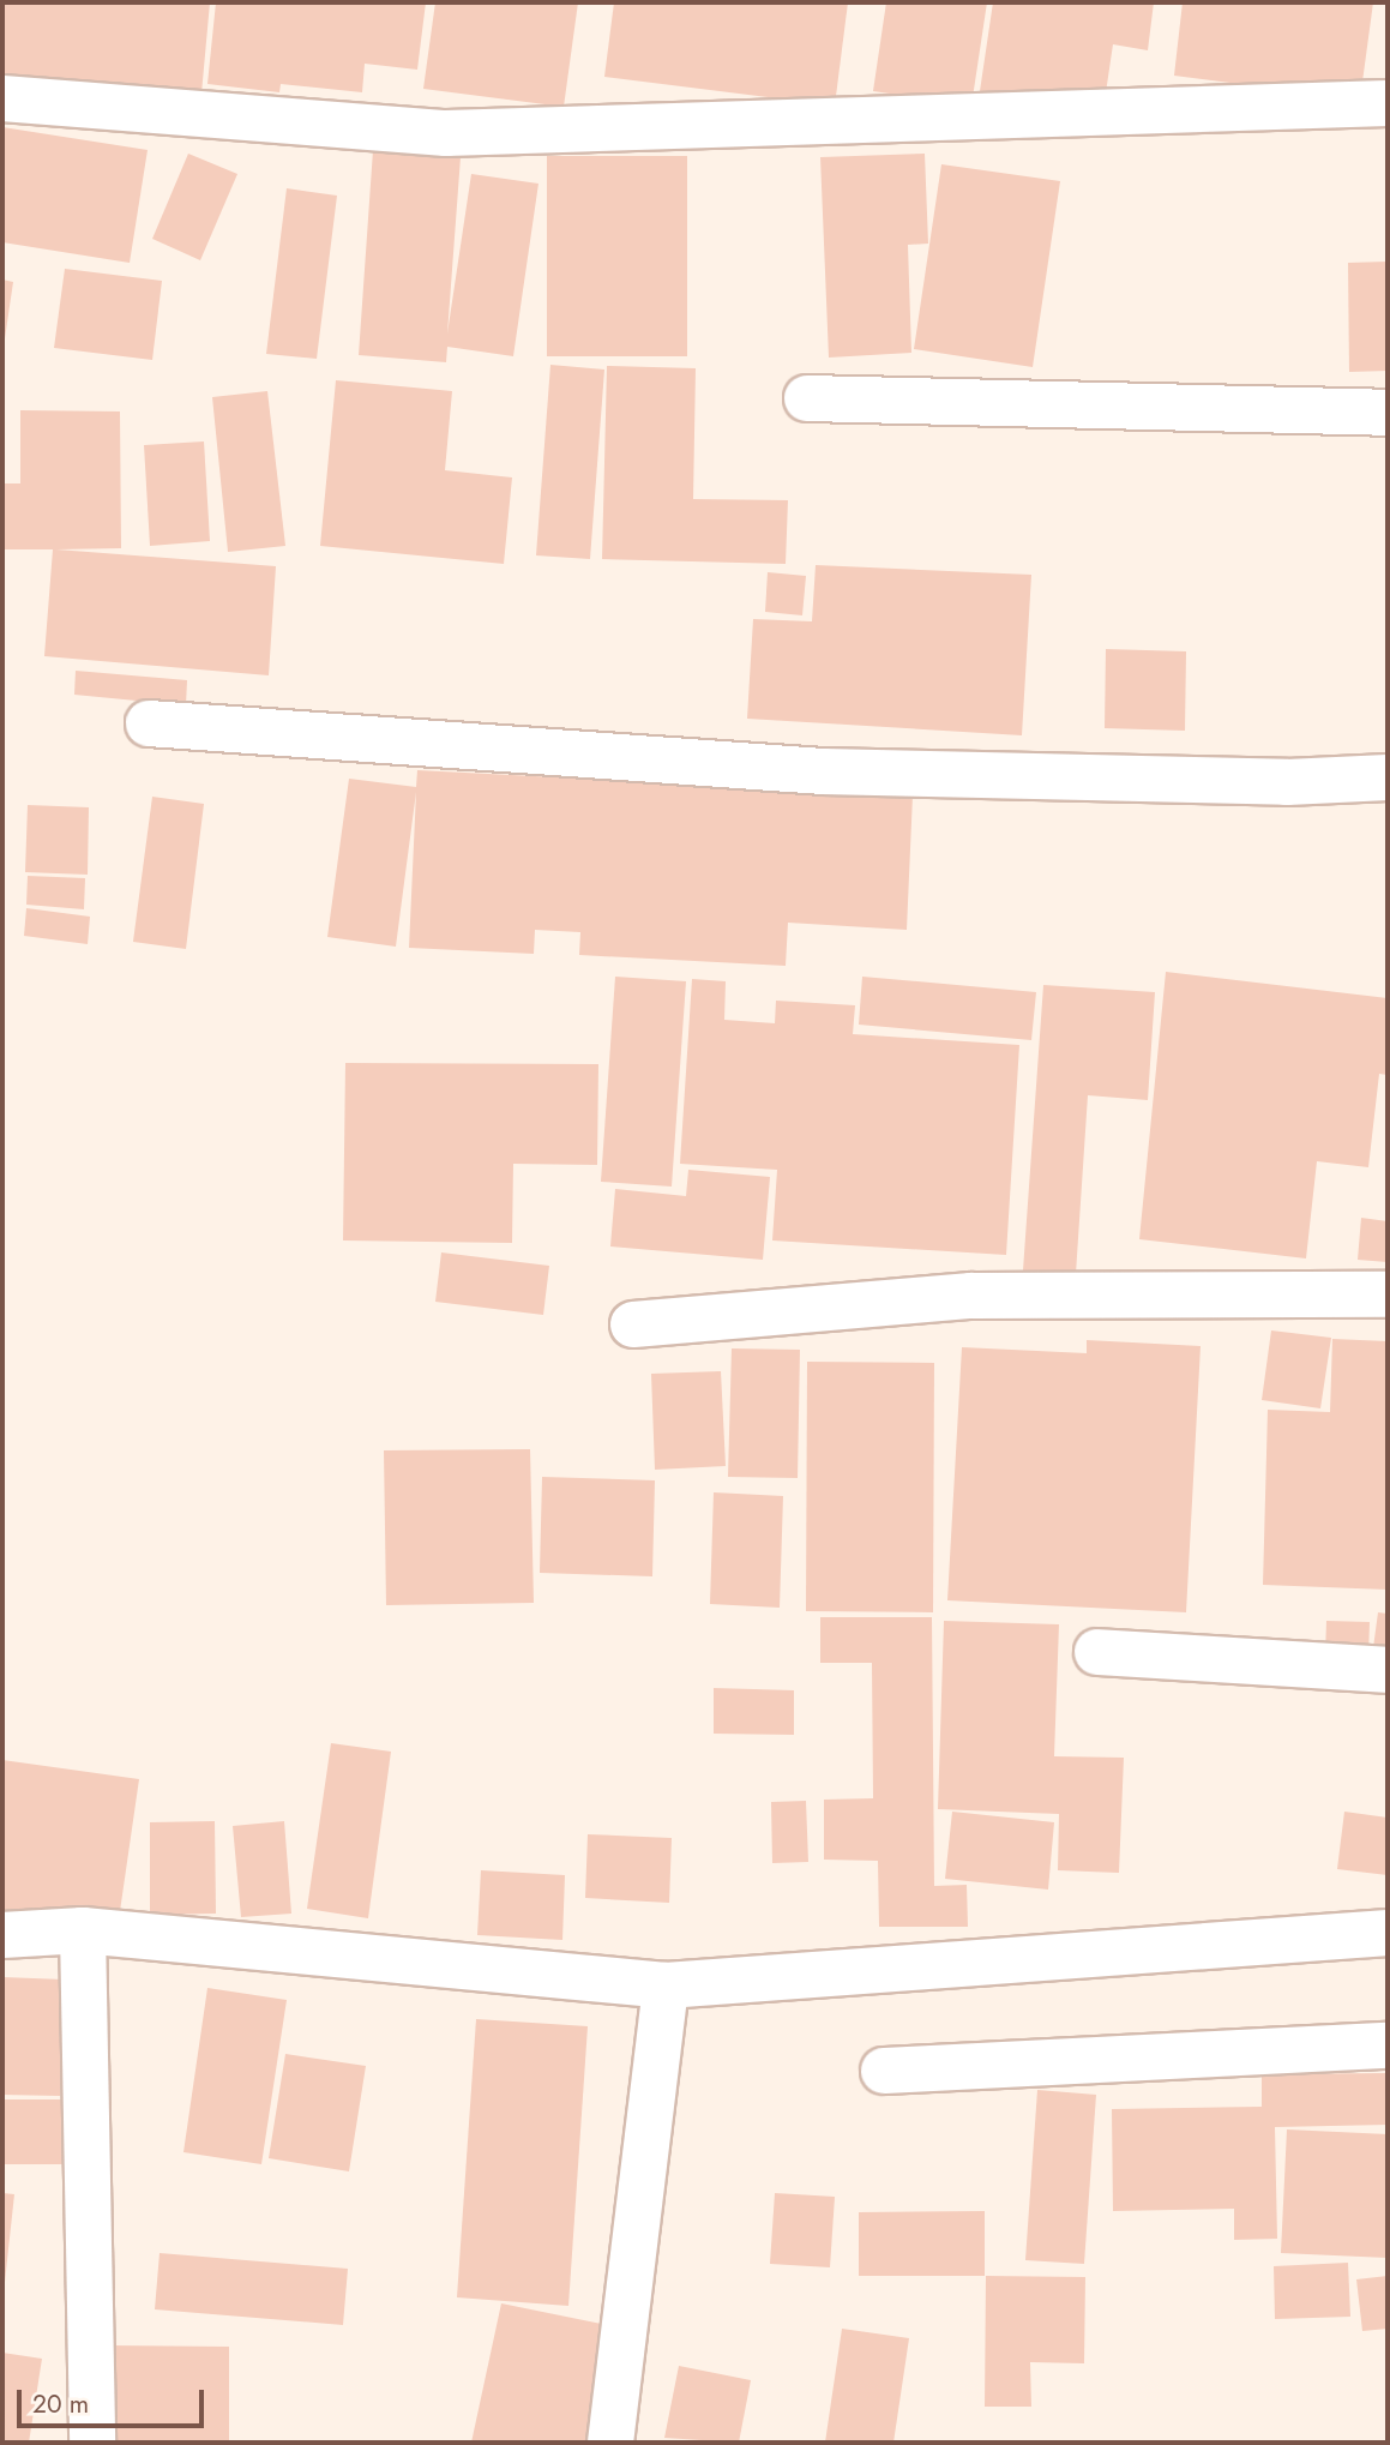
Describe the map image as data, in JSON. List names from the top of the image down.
{
  "scale_bar": "20 m"
}
